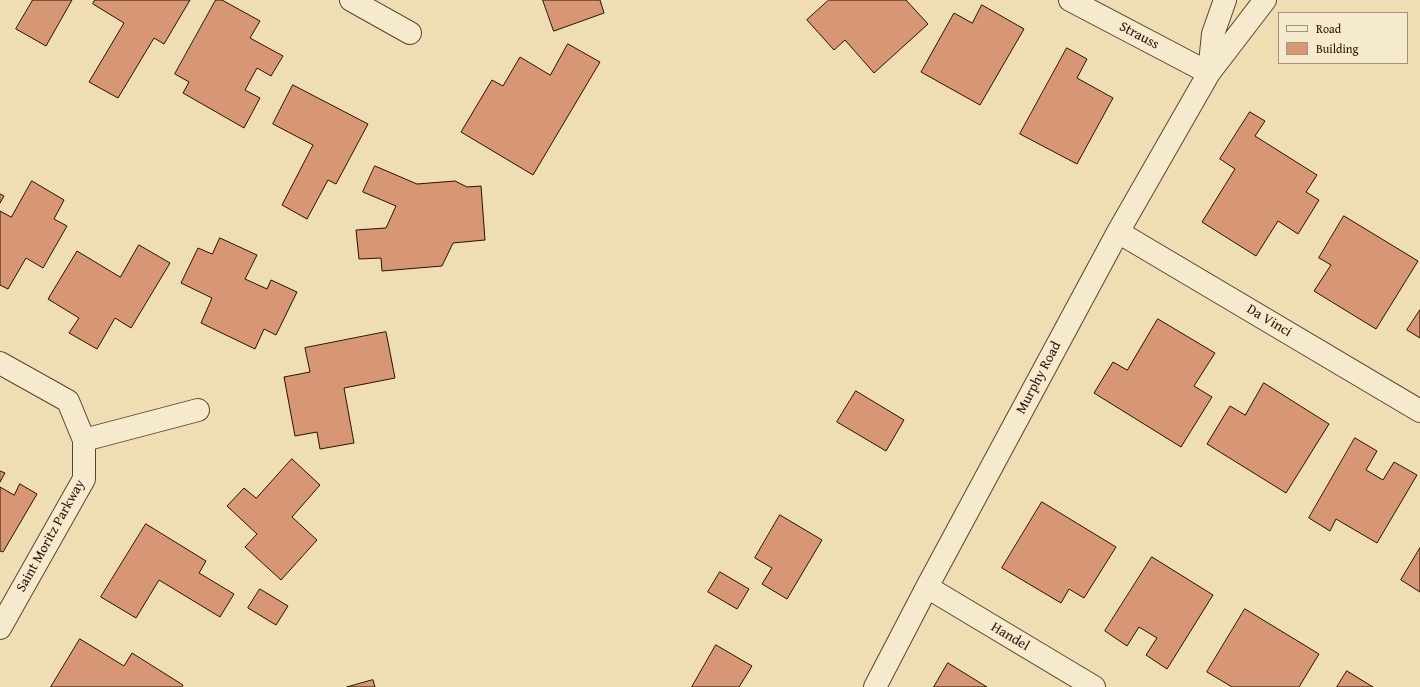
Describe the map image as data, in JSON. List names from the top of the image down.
{
  "streets": {
    "street": [
      "Strauss",
      "Da Vinci",
      "Murphy Road",
      "Saint Moritz Parkway",
      "Handel"
    ]
  },
  "crossings": [
    ["Strauss", "Murphy Road"],
    ["Da Vinci", "Murphy Road"],
    ["Murphy Road", "Handel"]
  ],
  "legend": ["Road", "Building"]
}
